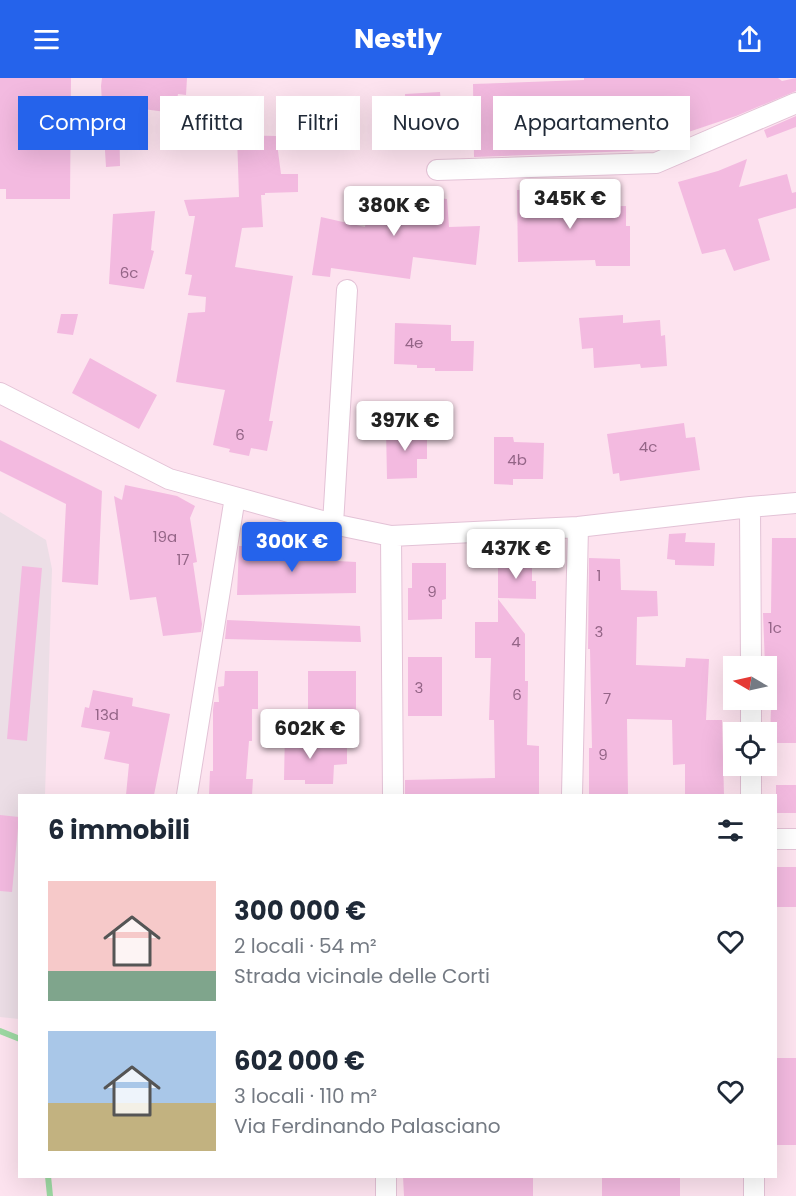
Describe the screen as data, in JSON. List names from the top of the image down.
{
  "house_numbers": [
    "6c",
    "4e",
    "6",
    "4c",
    "4b",
    "19a",
    "17",
    "1",
    "9",
    "1c",
    "3",
    "4",
    "3",
    "6",
    "7",
    "13d",
    "9"
  ],
  "north": "left",
  "page": {
    "header": "Nestly",
    "chip": [
      "Compra",
      "Affitta",
      "Filtri",
      "Nuovo",
      "Appartamento"
    ],
    "price": [
      "345K €",
      "380K €",
      "397K €",
      "300K €",
      "437K €",
      "602K €"
    ],
    "heading": "6 immobili",
    "list": [
      {
        "name": "300 000 €",
        "note": "2 locali · 54 m² · Strada vicinale delle Corti"
      },
      {
        "name": "602 000 €",
        "note": "3 locali · 110 m² · Via Ferdinando Palasciano"
      }
    ]
  }
}
